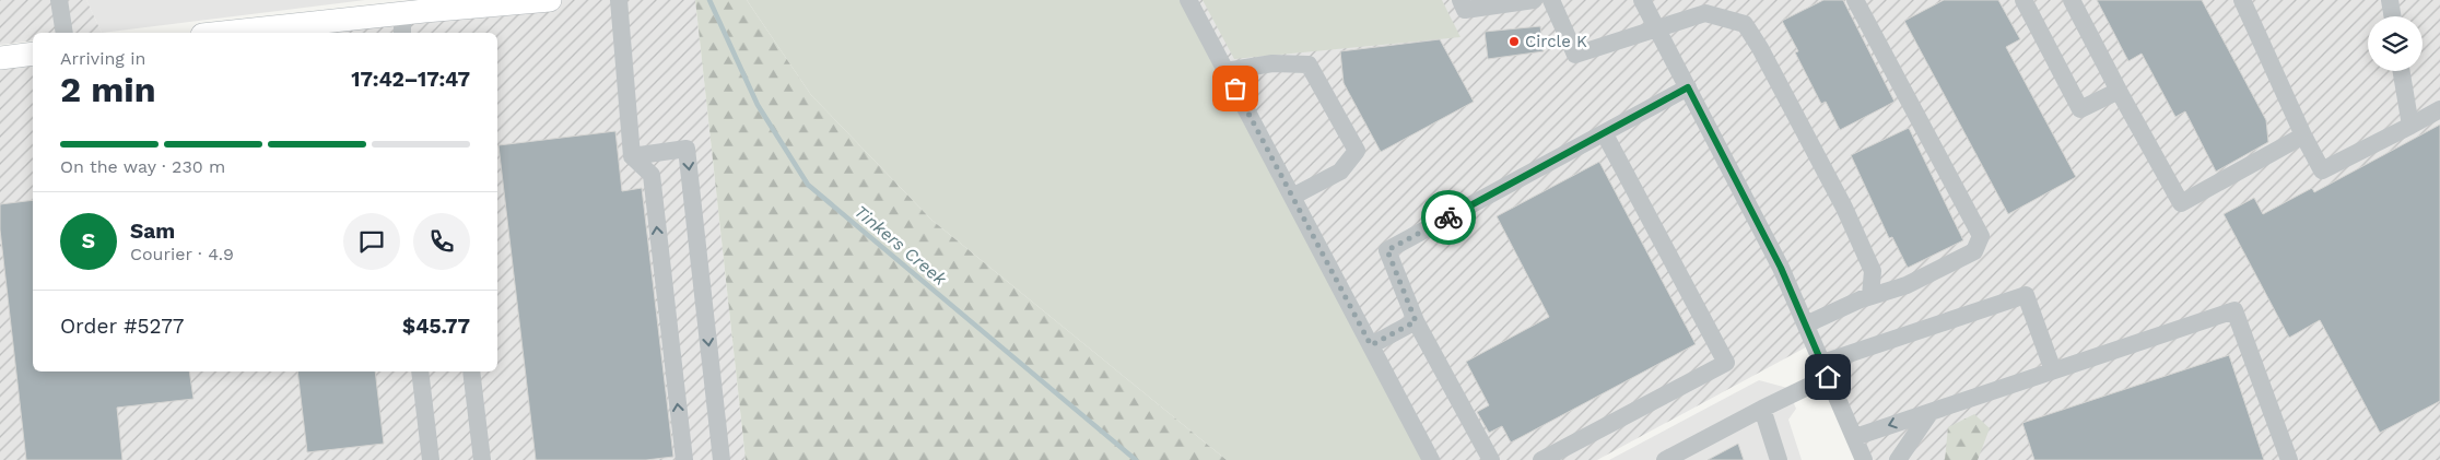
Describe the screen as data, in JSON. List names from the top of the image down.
{
  "water": ["Tinkers Creek"],
  "places": ["Circle K"],
  "page": {
    "heading": ["2 min", "Arriving in", "17:42–17:47"],
    "panel": [
      "Sam",
      "Courier · 4.9",
      "Order #5277",
      "$45.77"
    ],
    "bar": "On the way · 230 m",
    "round": "S"
  }
}
